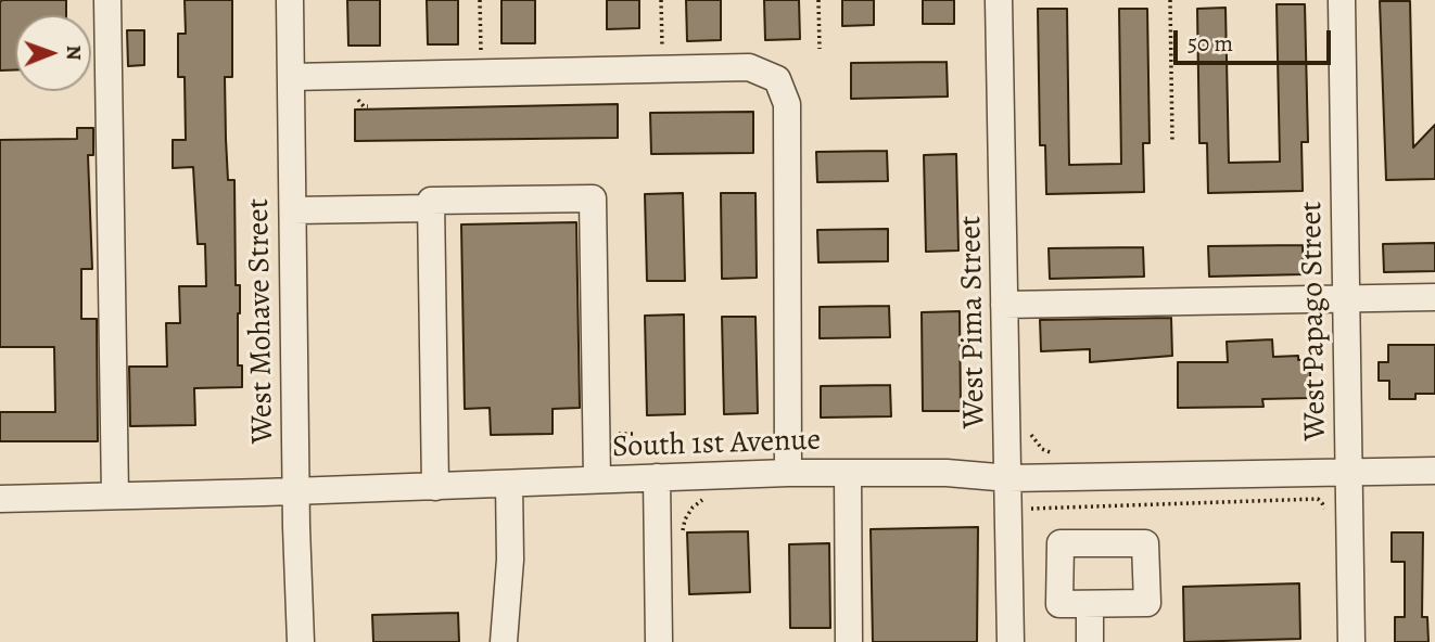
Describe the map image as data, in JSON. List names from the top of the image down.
{
  "streets": {
    "street": [
      "West Mohave Street",
      "West Papago Street",
      "West Pima Street",
      "South 1st Avenue"
    ]
  },
  "crossings": [
    ["West Mohave Street", "South 1st Avenue"],
    ["West Papago Street", "South 1st Avenue"],
    ["West Pima Street", "South 1st Avenue"]
  ],
  "scale_bar": "50 m",
  "north": "right"
}
